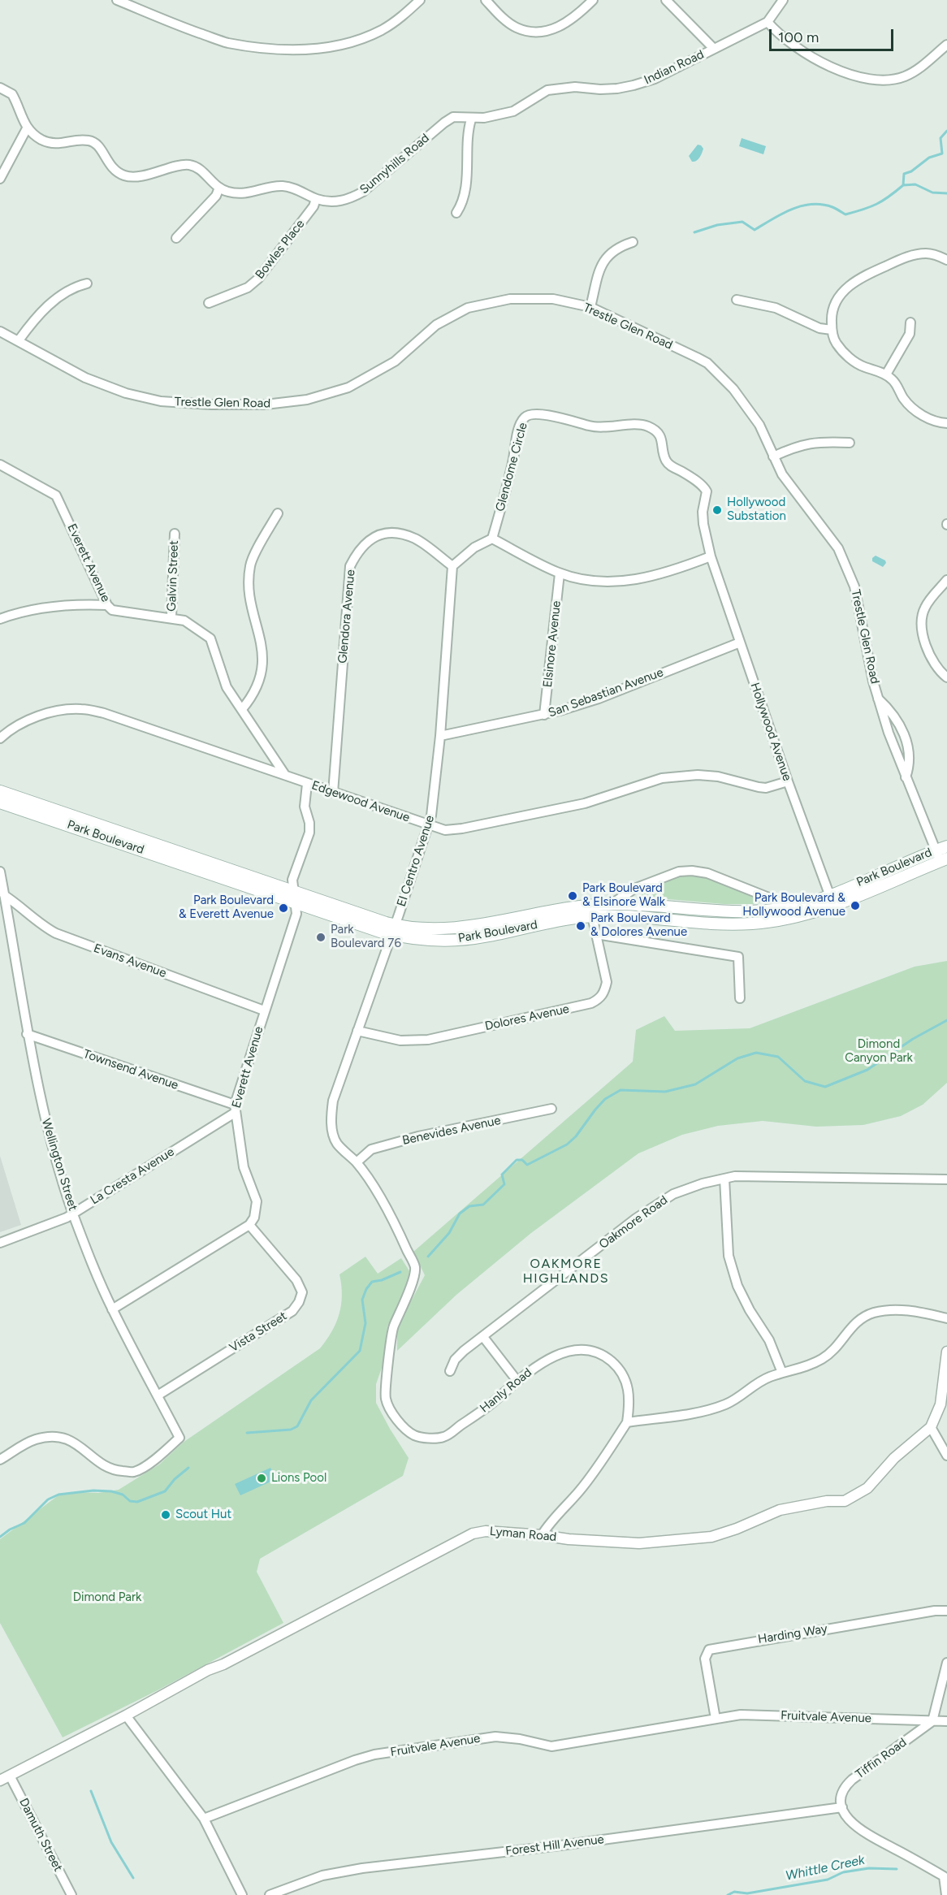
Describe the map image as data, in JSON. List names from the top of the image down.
{
  "streets": {
    "main road": ["Park Boulevard"],
    "street": [
      "Indian Road",
      "Sunnyhills Road",
      "Bowles Place",
      "Trestle Glen Road",
      "Glendome Circle",
      "Everett Avenue",
      "Galvin Street",
      "Glendora Avenue",
      "Elsinore Avenue",
      "San Sebastian Avenue",
      "Hollywood Avenue",
      "Edgewood Avenue",
      "El Centro Avenue",
      "Evans Avenue",
      "Dolores Avenue",
      "Townsend Avenue",
      "Benevides Avenue",
      "Wellington Street",
      "La Cresta Avenue",
      "Oakmore Road",
      "Vista Street",
      "Hanly Road",
      "Lyman Road",
      "Harding Way",
      "Fruitvale Avenue",
      "Tiffin Road",
      "Damuth Street",
      "Forest Hill Avenue"
    ]
  },
  "crossings": [
    ["Indian Road", "Sunnyhills Road"],
    ["Sunnyhills Road", "Bowles Place"],
    ["Trestle Glen Road", "Park Boulevard"],
    ["Glendome Circle", "Hollywood Avenue"],
    ["Everett Avenue", "Galvin Street"],
    ["Everett Avenue", "Edgewood Avenue"],
    ["Everett Avenue", "Park Boulevard"],
    ["Everett Avenue", "Evans Avenue"],
    ["Everett Avenue", "Townsend Avenue"],
    ["Everett Avenue", "La Cresta Avenue"],
    ["Everett Avenue", "Vista Street"],
    ["Glendora Avenue", "Edgewood Avenue"],
    ["Glendora Avenue", "El Centro Avenue"],
    ["Elsinore Avenue", "San Sebastian Avenue"],
    ["San Sebastian Avenue", "Hollywood Avenue"],
    ["San Sebastian Avenue", "El Centro Avenue"],
    ["Hollywood Avenue", "Edgewood Avenue"],
    ["Hollywood Avenue", "Park Boulevard"],
    ["Edgewood Avenue", "El Centro Avenue"],
    ["Park Boulevard", "El Centro Avenue"],
    ["Park Boulevard", "Dolores Avenue"],
    ["El Centro Avenue", "Dolores Avenue"],
    ["El Centro Avenue", "Benevides Avenue"],
    ["El Centro Avenue", "Hanly Road"],
    ["Evans Avenue", "Wellington Street"],
    ["Townsend Avenue", "Wellington Street"],
    ["Townsend Avenue", "La Cresta Avenue"],
    ["Wellington Street", "La Cresta Avenue"],
    ["Wellington Street", "Vista Street"],
    ["Harding Way", "Fruitvale Avenue"],
    ["Fruitvale Avenue", "Tiffin Road"],
    ["Tiffin Road", "Forest Hill Avenue"]
  ],
  "districts": ["OAKMORE HIGHLANDS"],
  "water": ["Whittle Creek"],
  "parks": ["Dimond Canyon Park", "Dimond Park"],
  "places": [
    "Hollywood Substation",
    "Park Boulevard & Elsinore Walk",
    "Park Boulevard & Hollywood Avenue",
    "Park Boulevard & Everett Avenue",
    "Park Boulevard & Dolores Avenue",
    "Park Boulevard 76",
    "Lions Pool",
    "Scout Hut"
  ],
  "scale_bar": "100 m"
}
